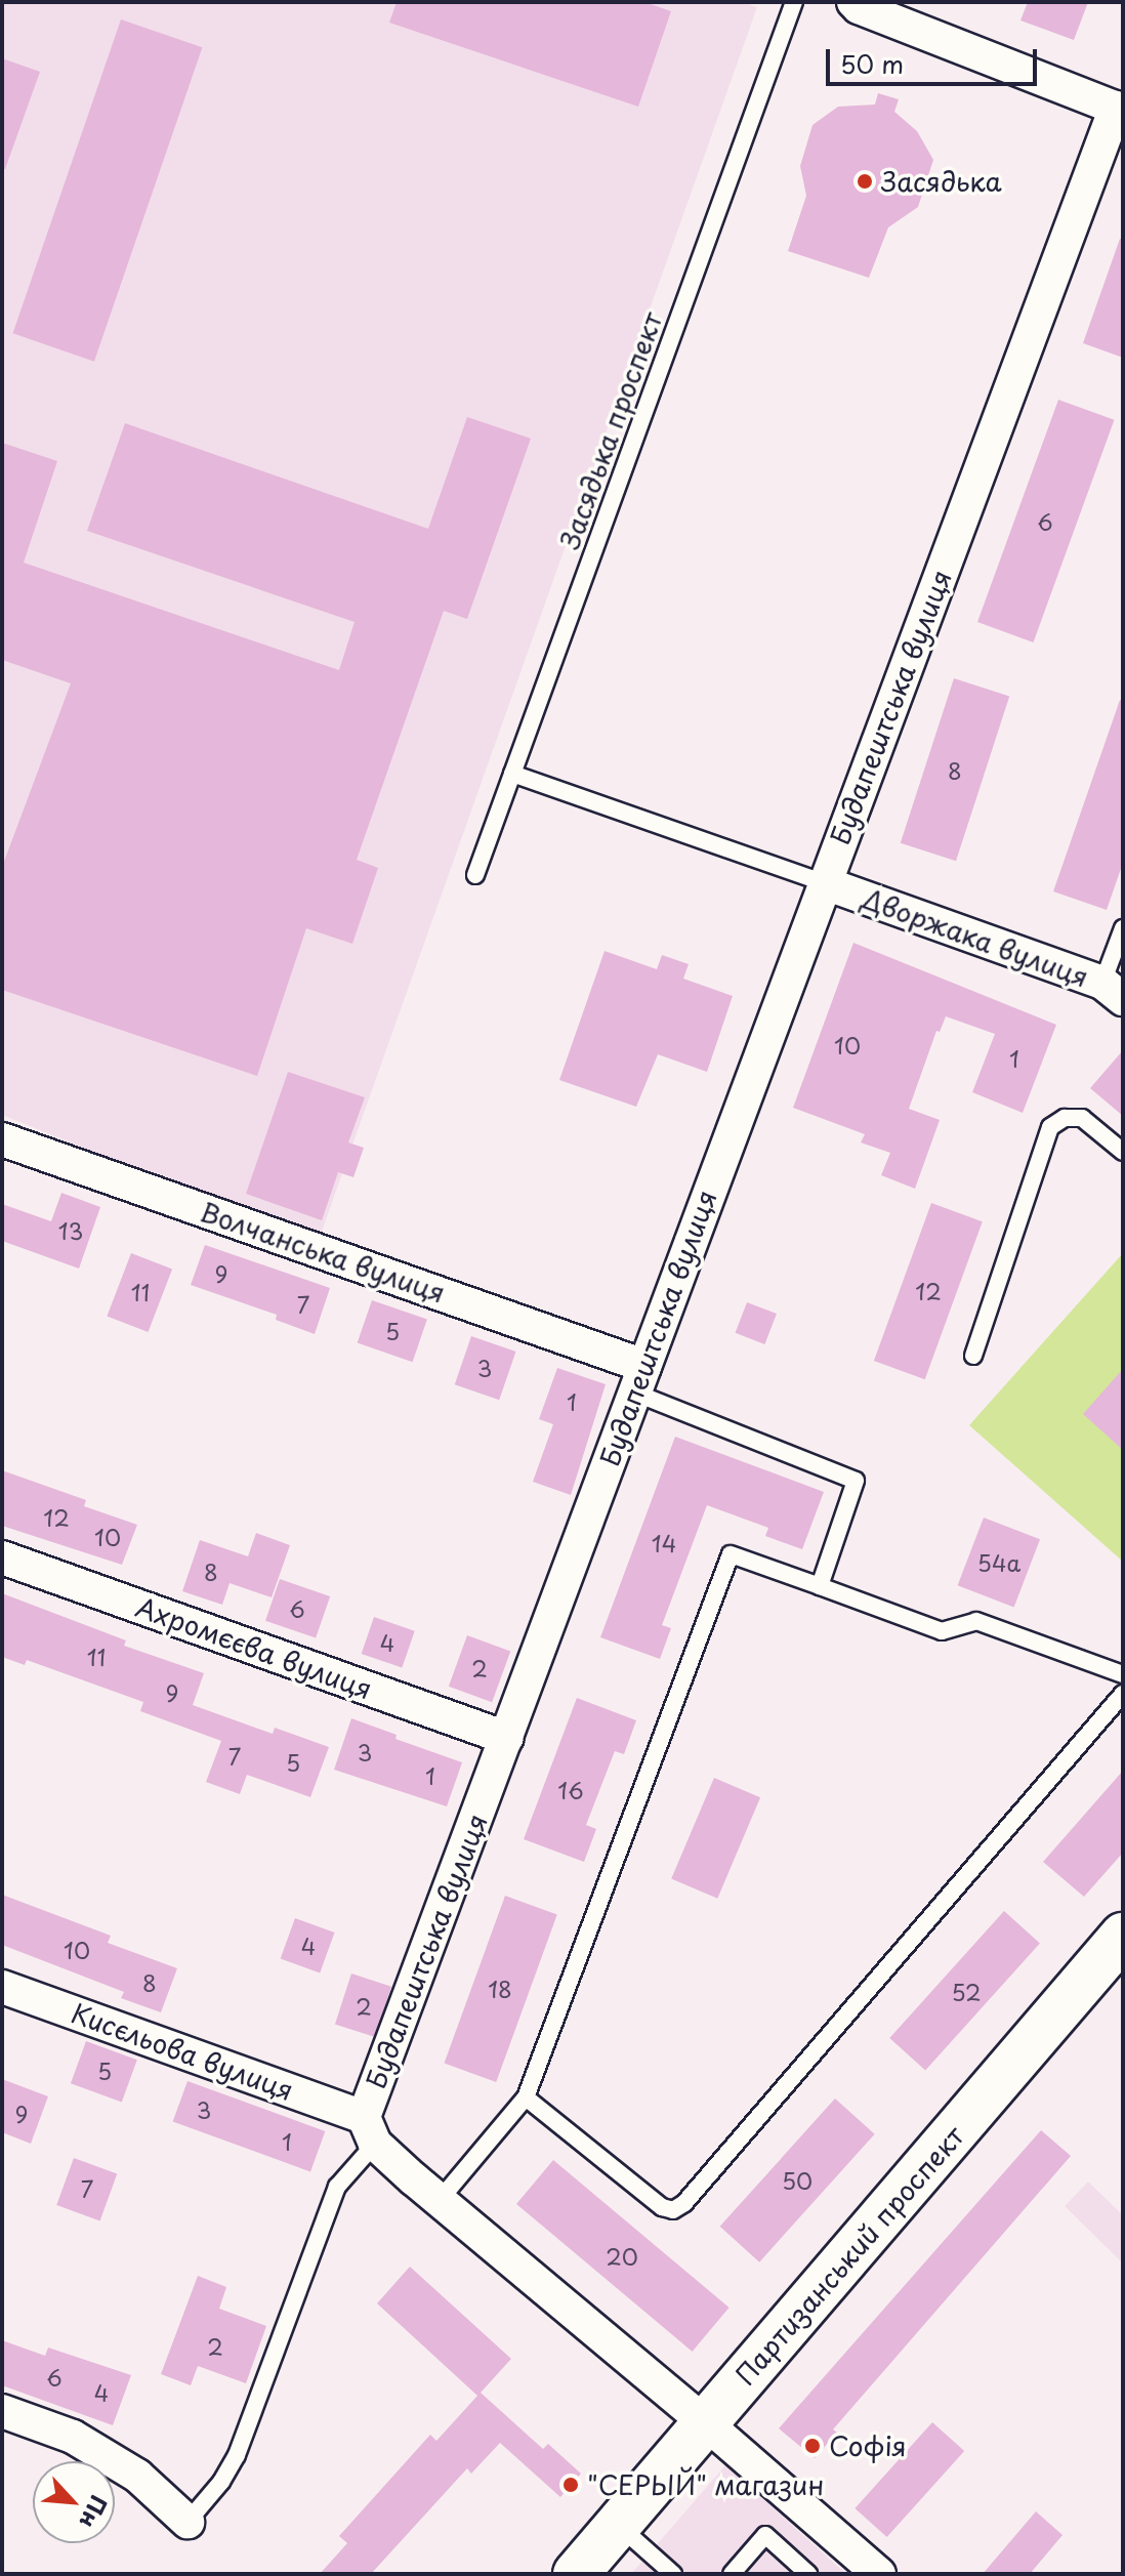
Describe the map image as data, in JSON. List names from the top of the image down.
{
  "streets": {
    "street": [
      "Будапештська вулиця",
      "Дворжака вулиця",
      "Волчанська вулиця",
      "Ахромєєва вулиця",
      "Кисєльова вулиця",
      "Партизанський проспект"
    ],
    "lane": ["Засядька проспект"]
  },
  "crossings": [
    ["Будапештська вулиця", "Дворжака вулиця"],
    ["Будапештська вулиця", "Волчанська вулиця"],
    ["Будапештська вулиця", "Ахромєєва вулиця"],
    ["Будапештська вулиця", "Кисєльова вулиця"]
  ],
  "places": ["Засядька", "Софія", "\"СЕРЫЙ\" магазин"],
  "house_numbers": [
    "6",
    "8",
    "10",
    "1",
    "13",
    "9",
    "12",
    "11",
    "7",
    "5",
    "3",
    "1",
    "12",
    "10",
    "14",
    "54а",
    "8",
    "6",
    "4",
    "11",
    "2",
    "9",
    "3",
    "7",
    "5",
    "1",
    "16",
    "4",
    "10",
    "8",
    "18",
    "52",
    "2",
    "5",
    "3",
    "9",
    "1",
    "50",
    "7",
    "20",
    "2",
    "6",
    "4"
  ],
  "scale_bar": "50 m",
  "north": "bottom right"
}
